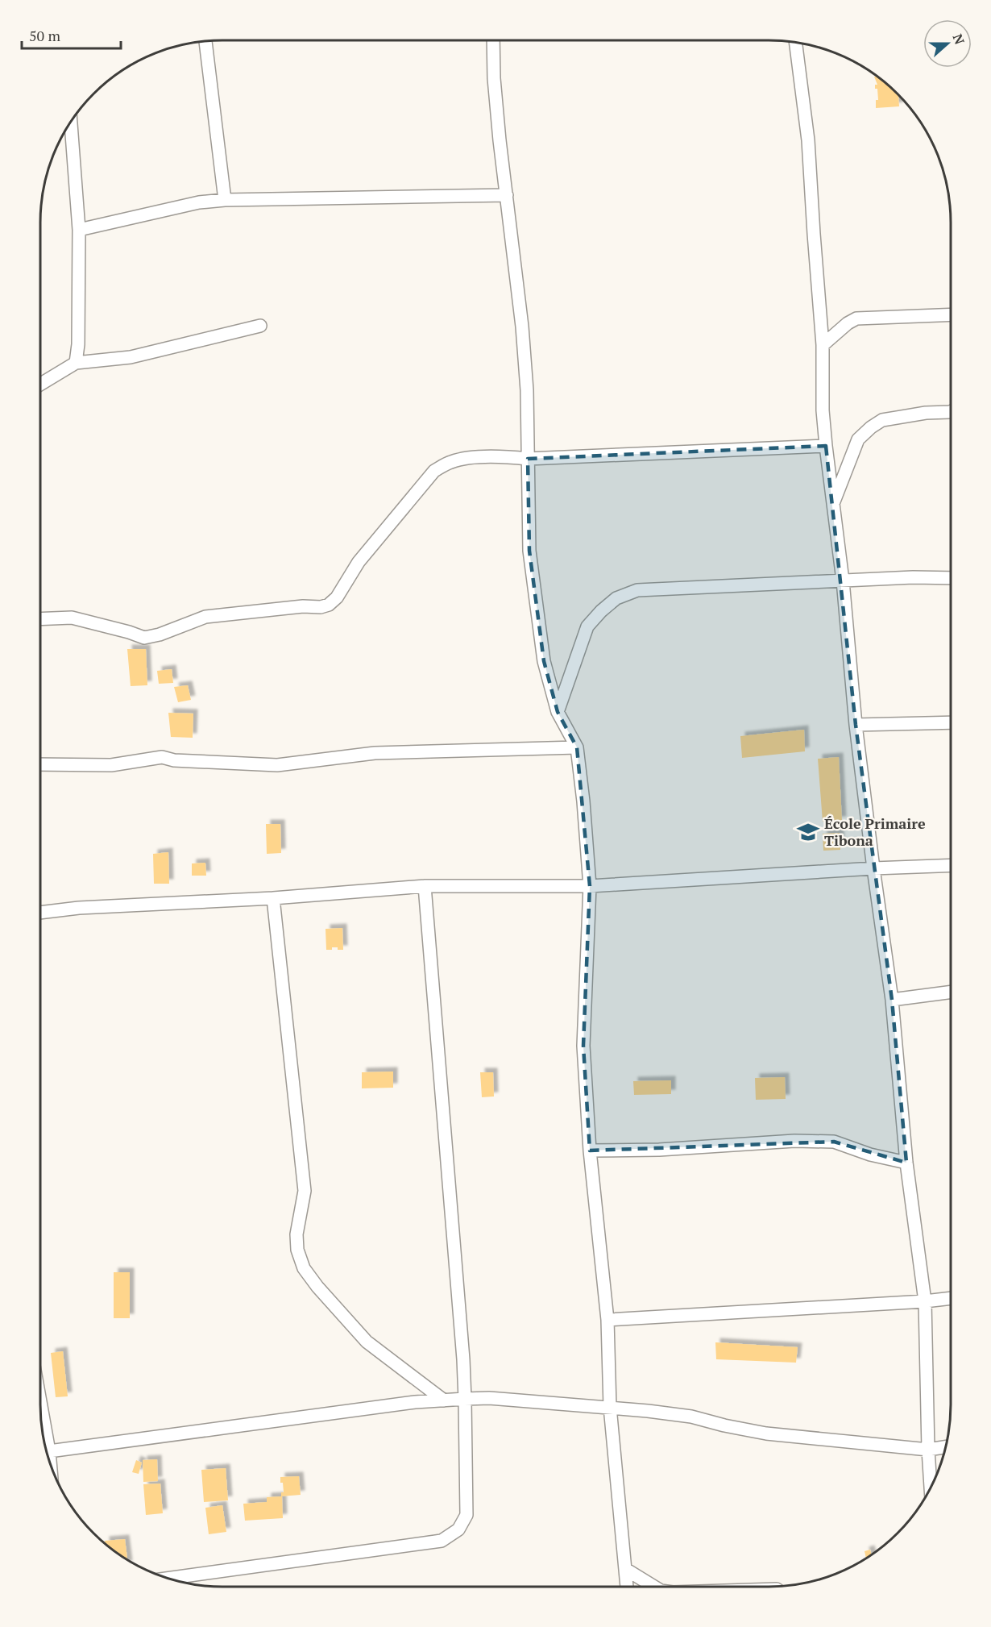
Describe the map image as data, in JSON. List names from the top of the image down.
{
  "places": {
    "school or university": ["École Primaire Tibona"]
  },
  "scale_bar": "50 m",
  "north": "right"
}
